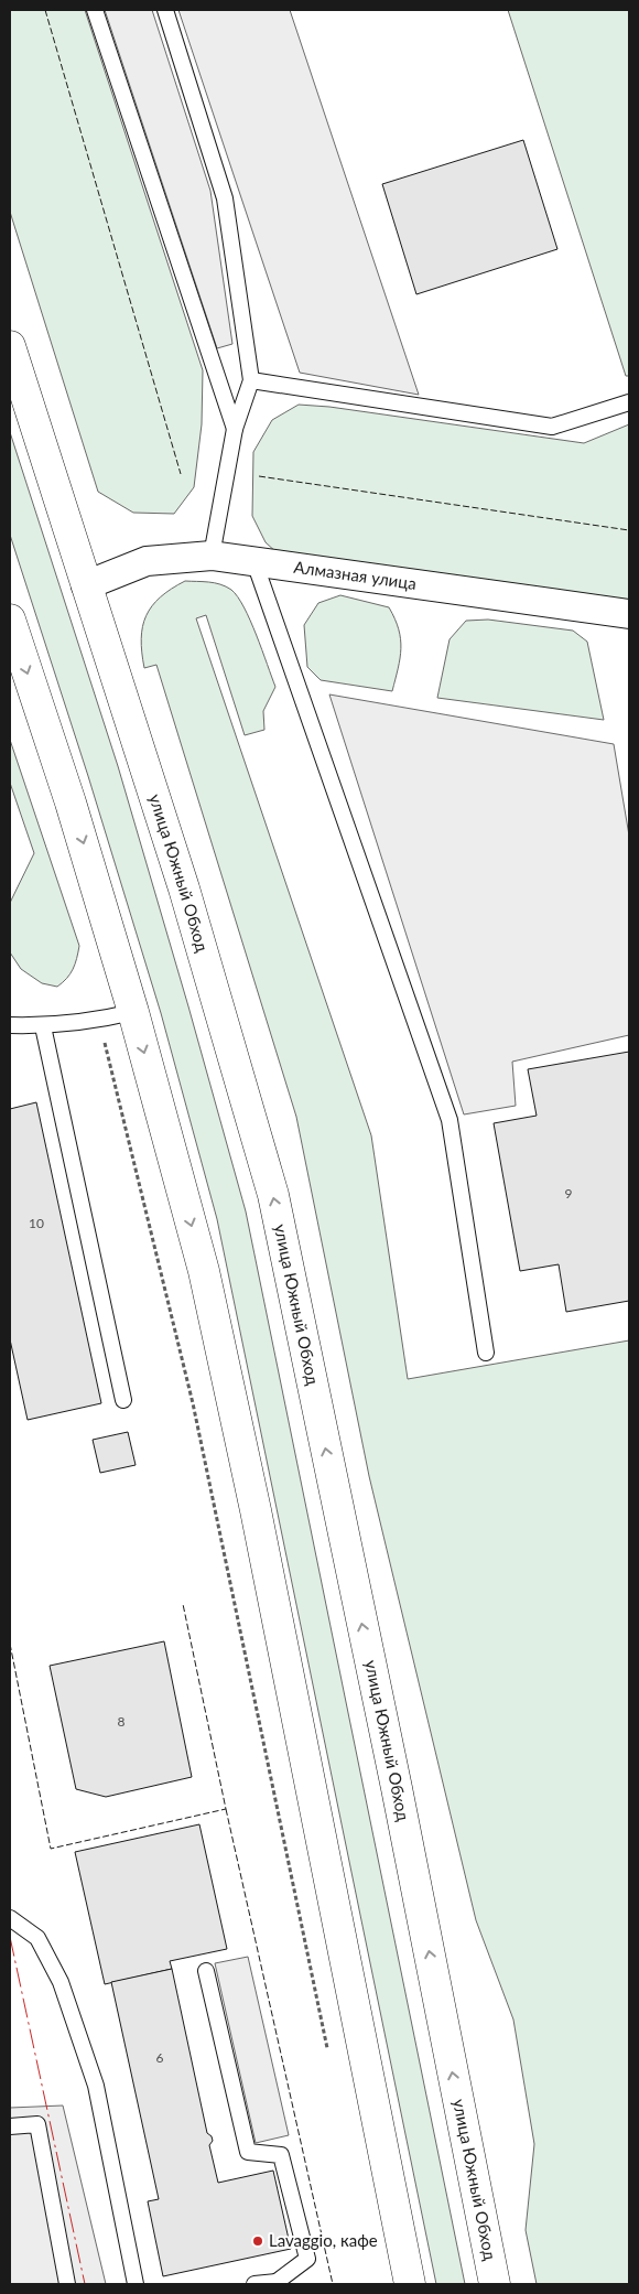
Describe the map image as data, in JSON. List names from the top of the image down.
{
  "streets": {
    "main road": ["улица Южный Обход"],
    "street": ["Алмазная улица"]
  },
  "crossings": [
    ["Алмазная улица", "улица Южный Обход"]
  ],
  "places": ["Lavaggio, кафе"],
  "house_numbers": [
    "9",
    "10",
    "8",
    "6"
  ]
}
